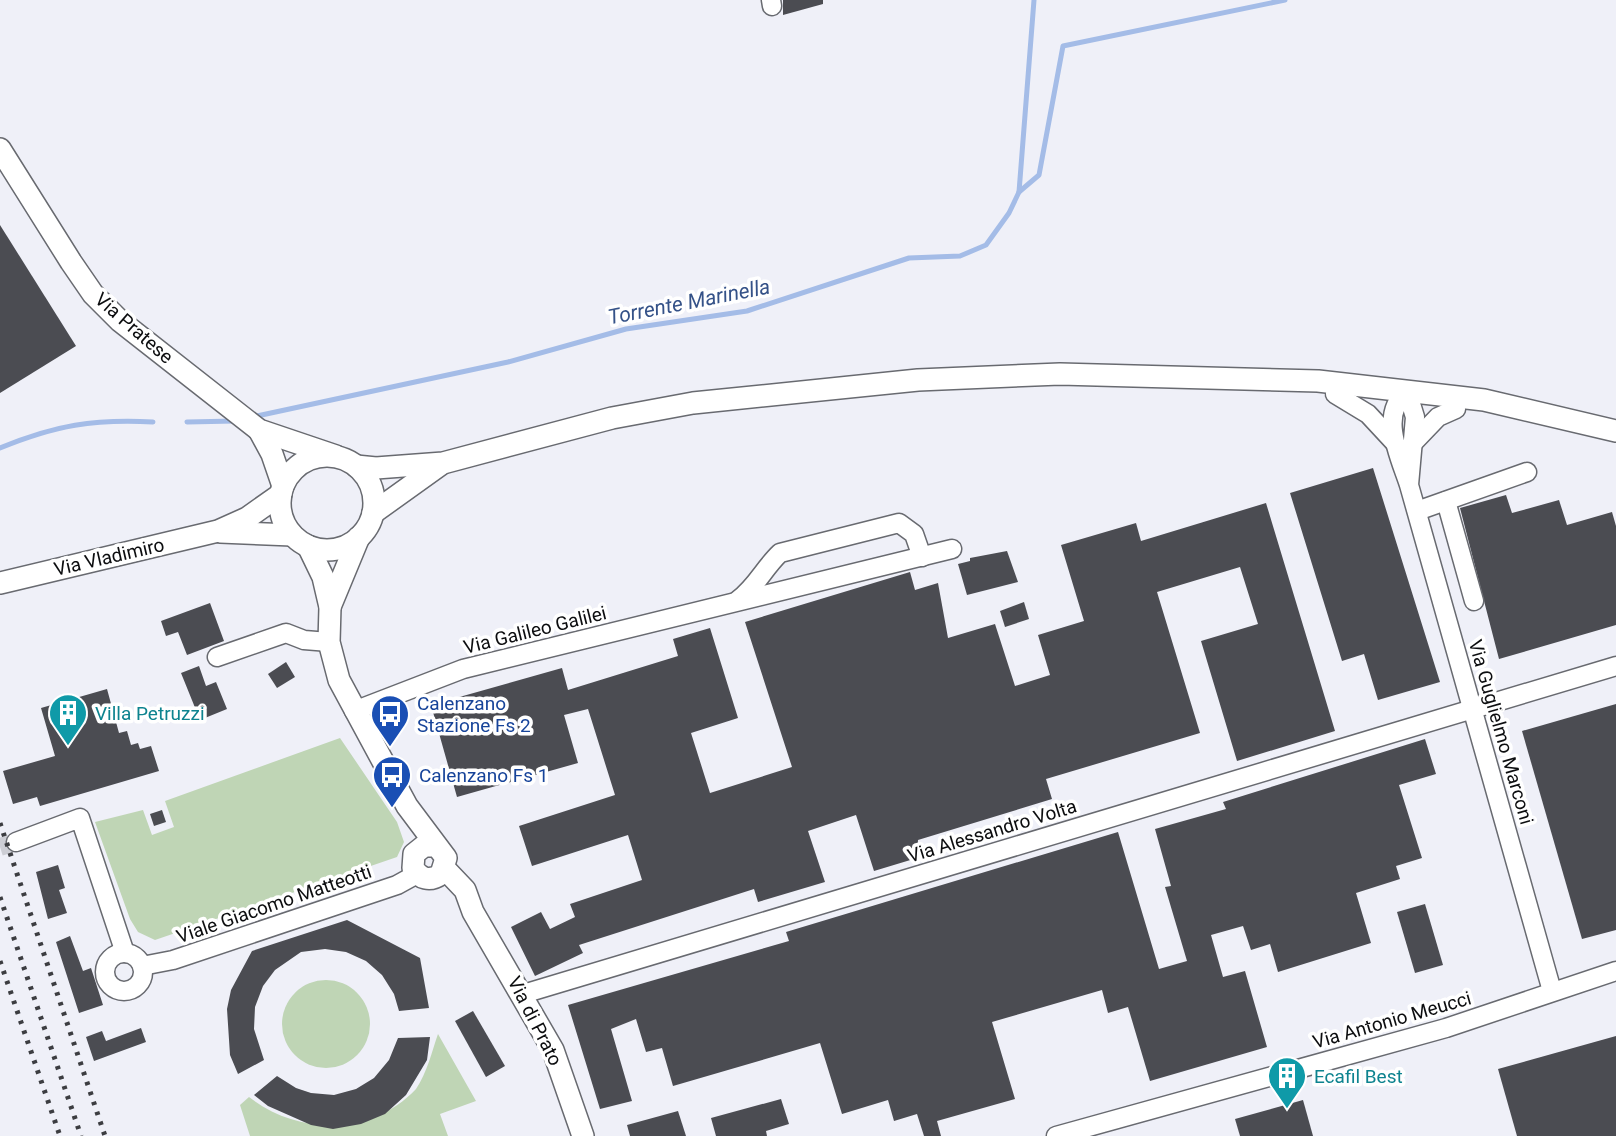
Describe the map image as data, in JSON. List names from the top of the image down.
{
  "streets": {
    "main road": ["Via Pratese", "Via Vladimiro", "Via di Prato"],
    "street": [
      "Via Galileo Galilei",
      "Via Guglielmo Marconi",
      "Via Alessandro Volta",
      "Viale Giacomo Matteotti",
      "Via Antonio Meucci"
    ]
  },
  "crossings": [
    ["Via Pratese", "Via di Prato"],
    ["Via Vladimiro", "Via di Prato"],
    ["Via Galileo Galilei", "Via di Prato"],
    ["Via Guglielmo Marconi", "Via Alessandro Volta"],
    ["Via Guglielmo Marconi", "Via Antonio Meucci"],
    ["Via Alessandro Volta", "Via di Prato"],
    ["Viale Giacomo Matteotti", "Via di Prato"]
  ],
  "water": ["Torrente Marinella"],
  "places": {
    "building": ["Villa Petruzzi", "Ecafil Best"],
    "bus stop": ["Calenzano Stazione Fs 2", "Calenzano Fs 1"]
  }
}
